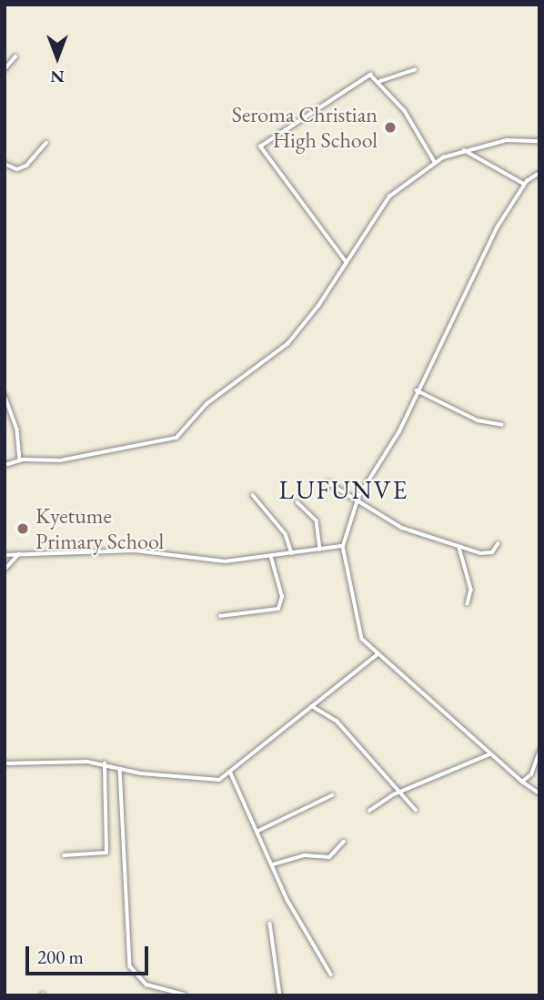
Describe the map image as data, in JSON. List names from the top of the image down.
{
  "districts": ["LUFUNVE"],
  "places": ["Seroma Christian High School", "Kyetume Primary School"],
  "scale_bar": "200 m",
  "north": "bottom"
}
